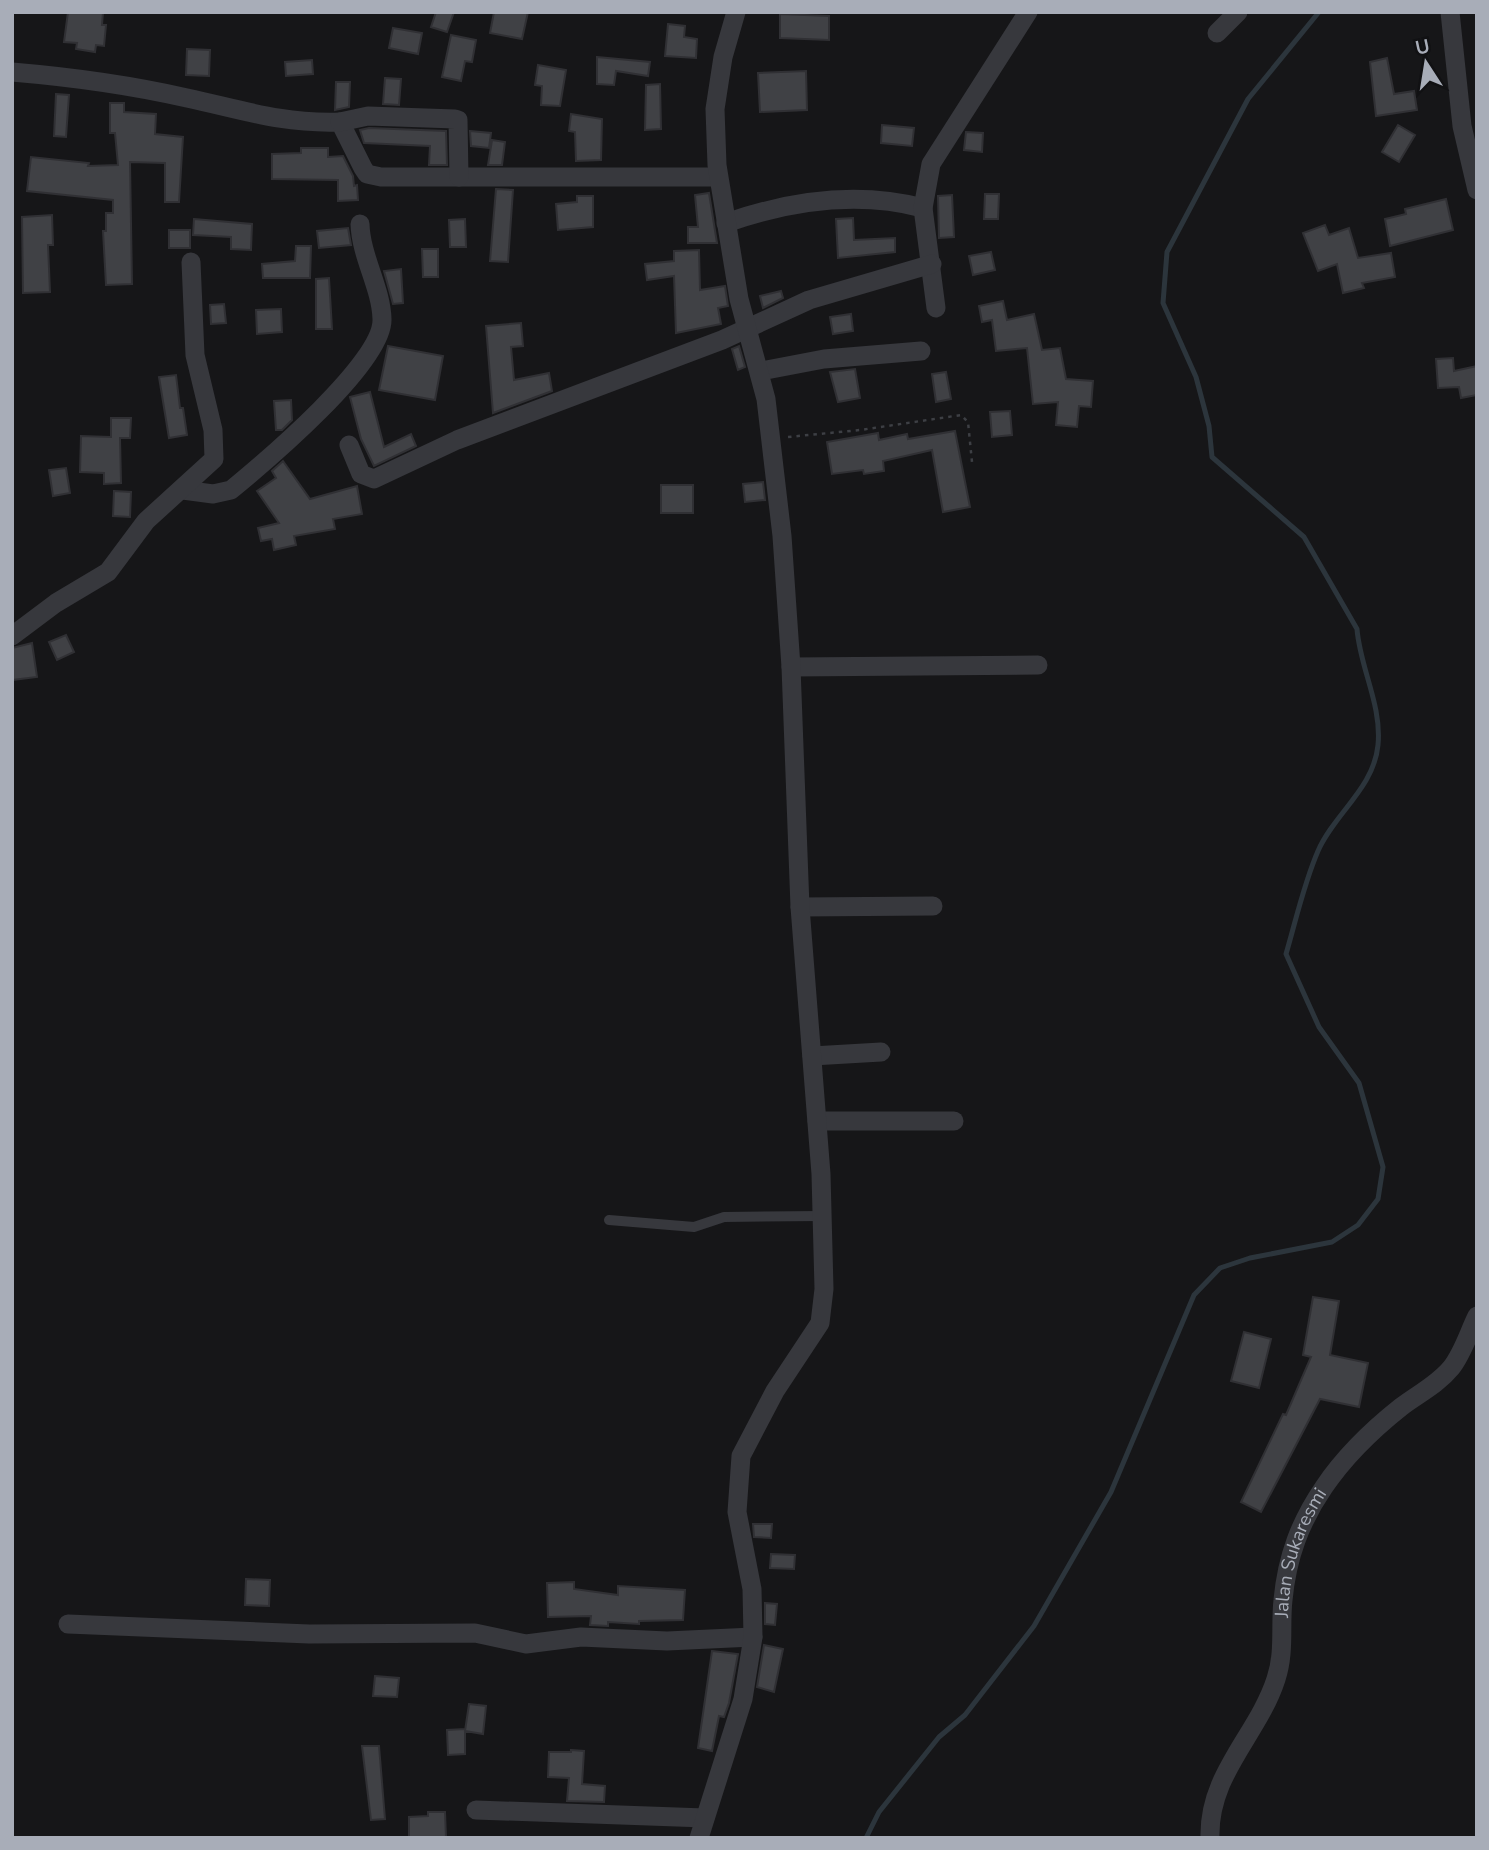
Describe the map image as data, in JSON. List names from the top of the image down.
{
  "streets": {
    "street": ["Jalan Sukaresmi"]
  },
  "north": "top"
}
